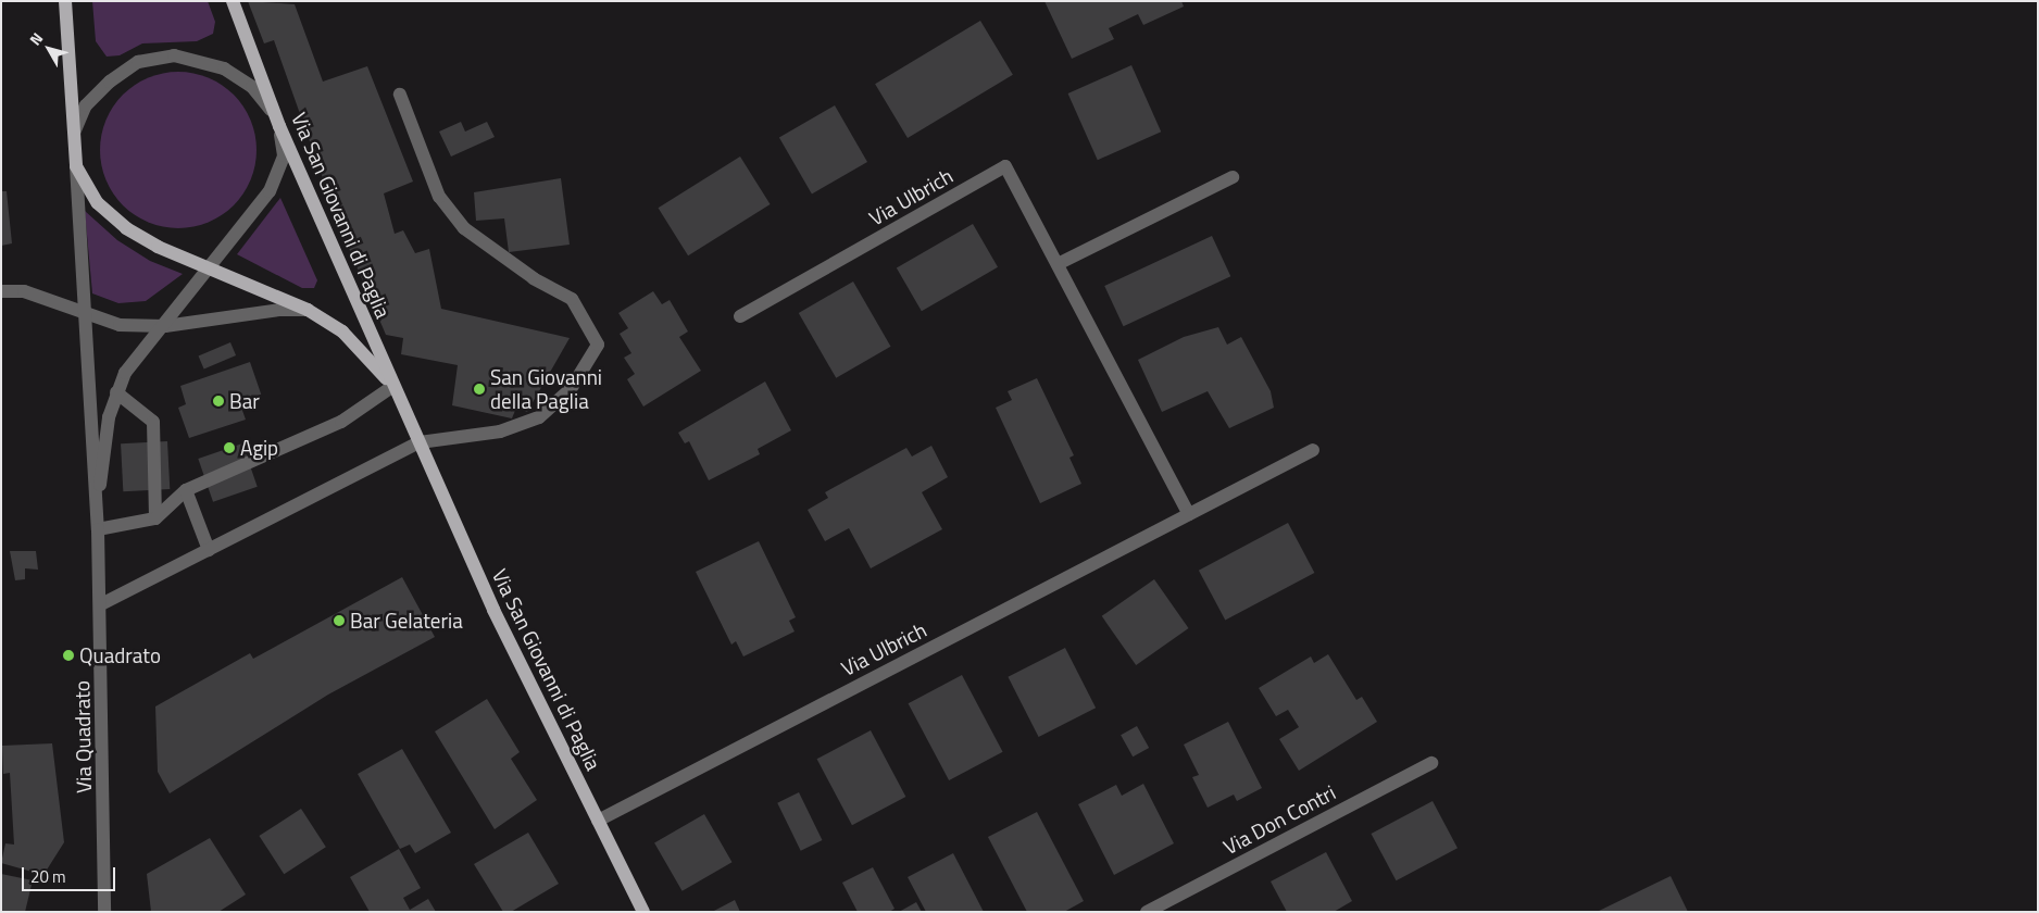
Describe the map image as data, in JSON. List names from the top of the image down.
{
  "streets": {
    "main road": ["Via San Giovanni di Paglia"],
    "street": ["Via Ulbrich", "Via Quadrato", "Via Don Contri"]
  },
  "crossings": [
    ["Via Ulbrich", "Via San Giovanni di Paglia"]
  ],
  "places": [
    "San Giovanni della Paglia",
    "Bar",
    "Agip",
    "Bar Gelateria",
    "Quadrato"
  ],
  "scale_bar": "20 m",
  "north": "top left"
}
